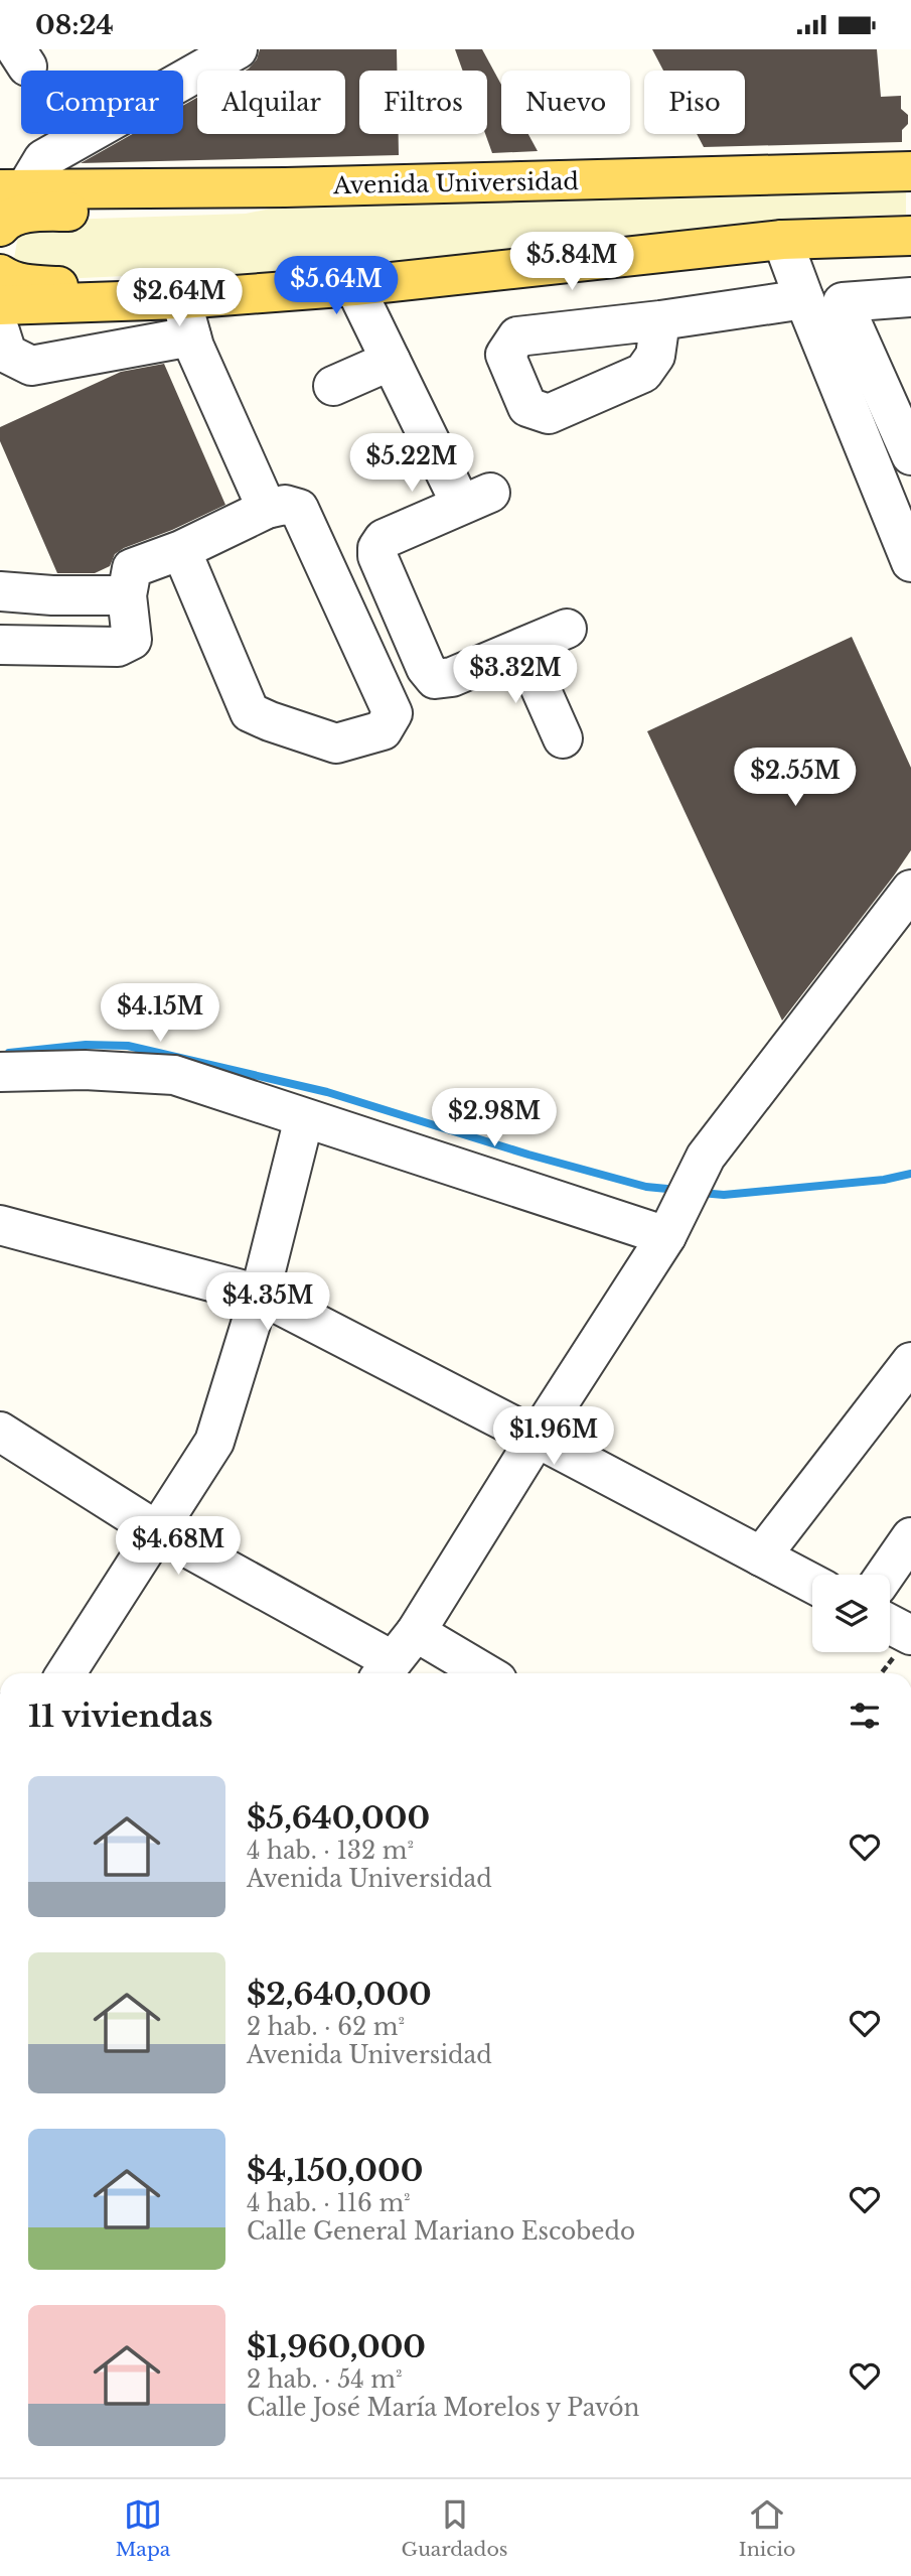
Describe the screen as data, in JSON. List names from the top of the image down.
{
  "streets": {
    "main road": ["Avenida Universidad"]
  },
  "page": {
    "status": "08:24",
    "chip": [
      "Comprar",
      "Alquilar",
      "Filtros",
      "Nuevo",
      "Piso"
    ],
    "price": [
      "$5.84M",
      "$5.64M",
      "$2.64M",
      "$5.22M",
      "$3.32M",
      "$2.55M",
      "$4.15M",
      "$2.98M",
      "$4.35M",
      "$1.96M",
      "$4.68M"
    ],
    "heading": "11 viviendas",
    "list": [
      {
        "name": "$5,640,000",
        "note": "4 hab. · 132 m² · Avenida Universidad"
      },
      {
        "name": "$2,640,000",
        "note": "2 hab. · 62 m² · Avenida Universidad"
      },
      {
        "name": "$4,150,000",
        "note": "4 hab. · 116 m² · Calle General Mariano Escobedo"
      },
      {
        "name": "$1,960,000",
        "note": "2 hab. · 54 m² · Calle José María Morelos y Pavón"
      }
    ],
    "tabs": ["Mapa", "Guardados", "Inicio"]
  }
}
